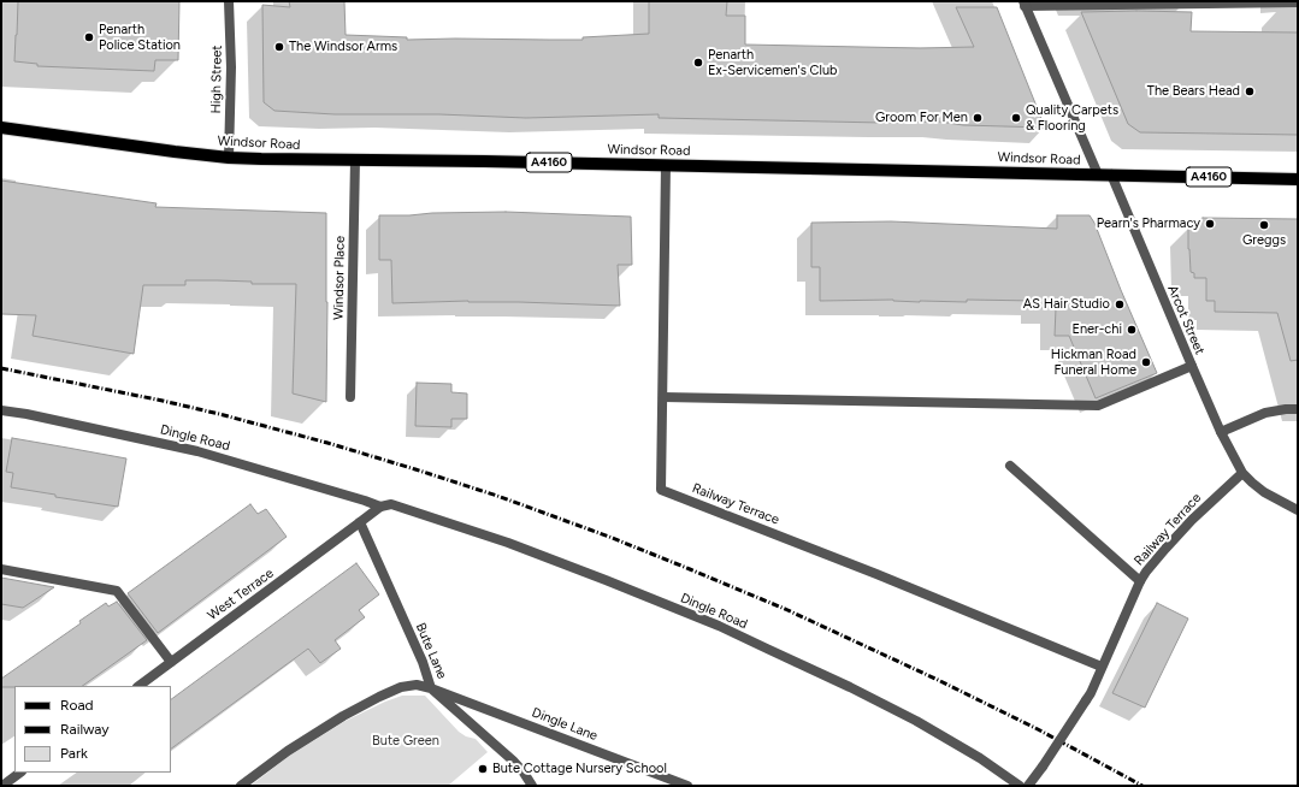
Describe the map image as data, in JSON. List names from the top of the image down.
{
  "streets": {
    "main road": ["Windsor Road", "A4160"],
    "street": [
      "High Street",
      "Windsor Place",
      "Arcot Street",
      "Dingle Road",
      "Railway Terrace",
      "West Terrace",
      "Bute Lane",
      "Dingle Lane"
    ]
  },
  "crossings": [
    ["High Street", "Windsor Road"],
    ["Windsor Road", "Windsor Place"],
    ["Windsor Road", "Arcot Street"],
    ["Windsor Road", "Railway Terrace"],
    ["Arcot Street", "Railway Terrace"],
    ["West Terrace", "Bute Lane"],
    ["Bute Lane", "Dingle Lane"]
  ],
  "parks": ["Bute Green"],
  "places": [
    "Penarth Police Station",
    "The Windsor Arms",
    "Penarth Ex-Servicemen's Club",
    "The Bears Head",
    "Groom For Men",
    "Quality Carpets & Flooring",
    "Pearn's Pharmacy",
    "Greggs",
    "AS Hair Studio",
    "Ener-chi",
    "Hickman Road Funeral Home",
    "Bute Cottage Nursery School"
  ],
  "legend": ["Road", "Railway", "Park"]
}
